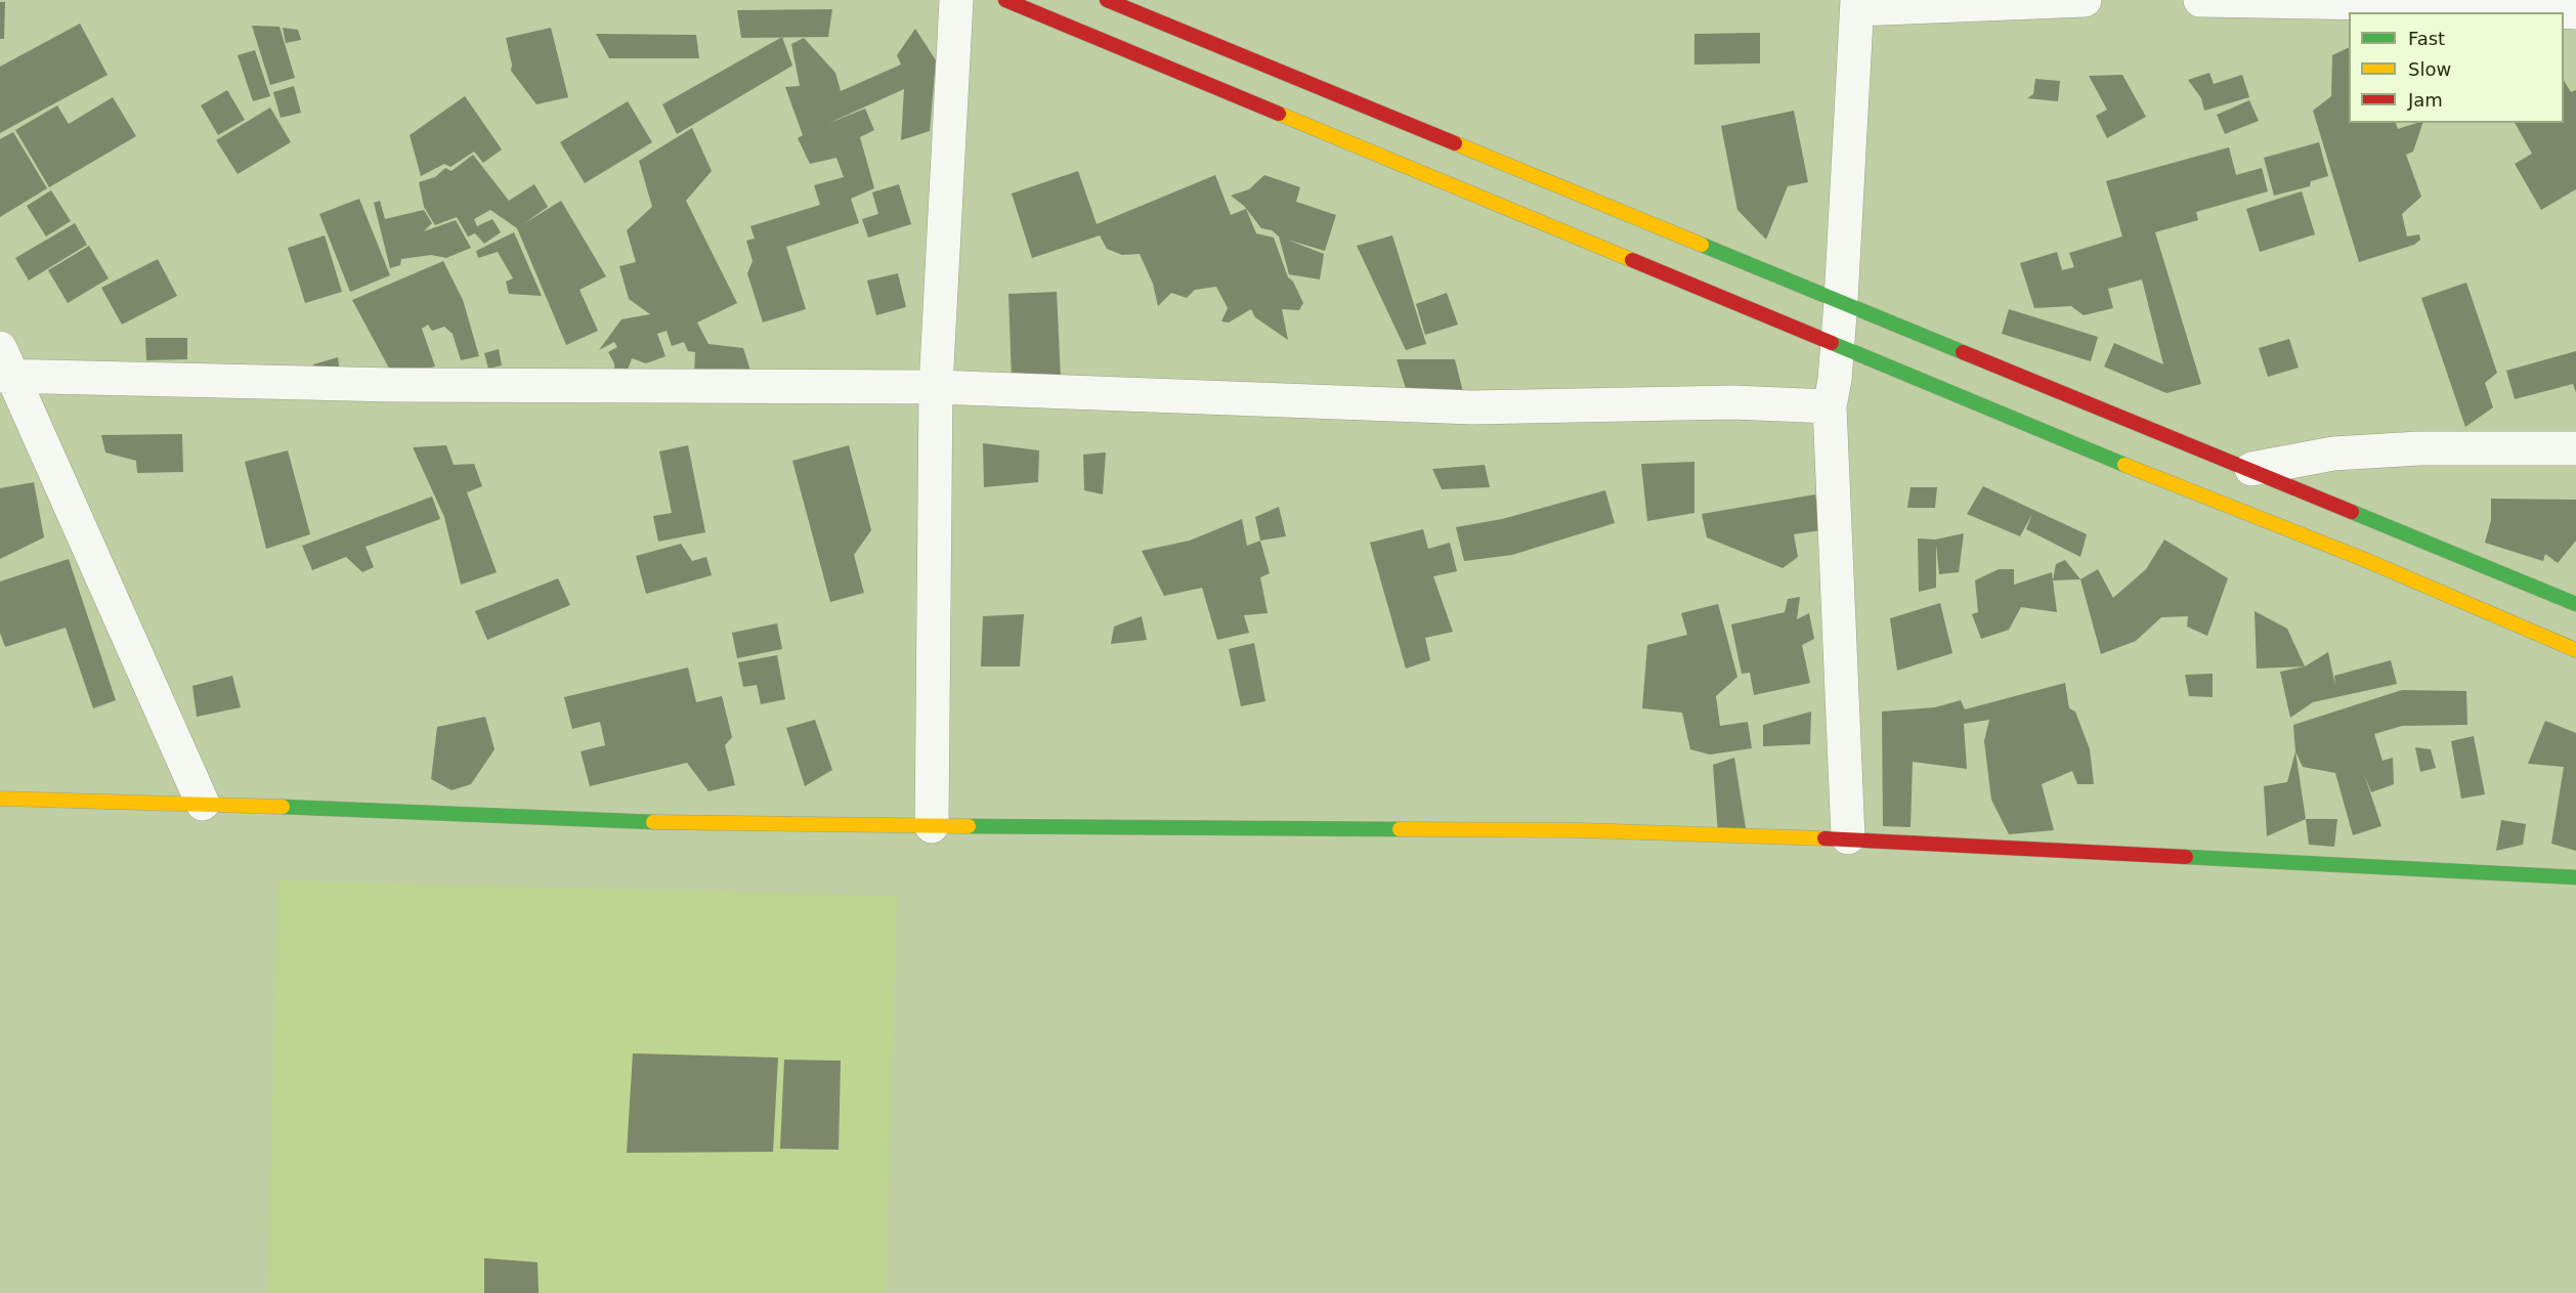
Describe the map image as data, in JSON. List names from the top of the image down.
{
  "legend": ["Fast", "Slow", "Jam"]
}
